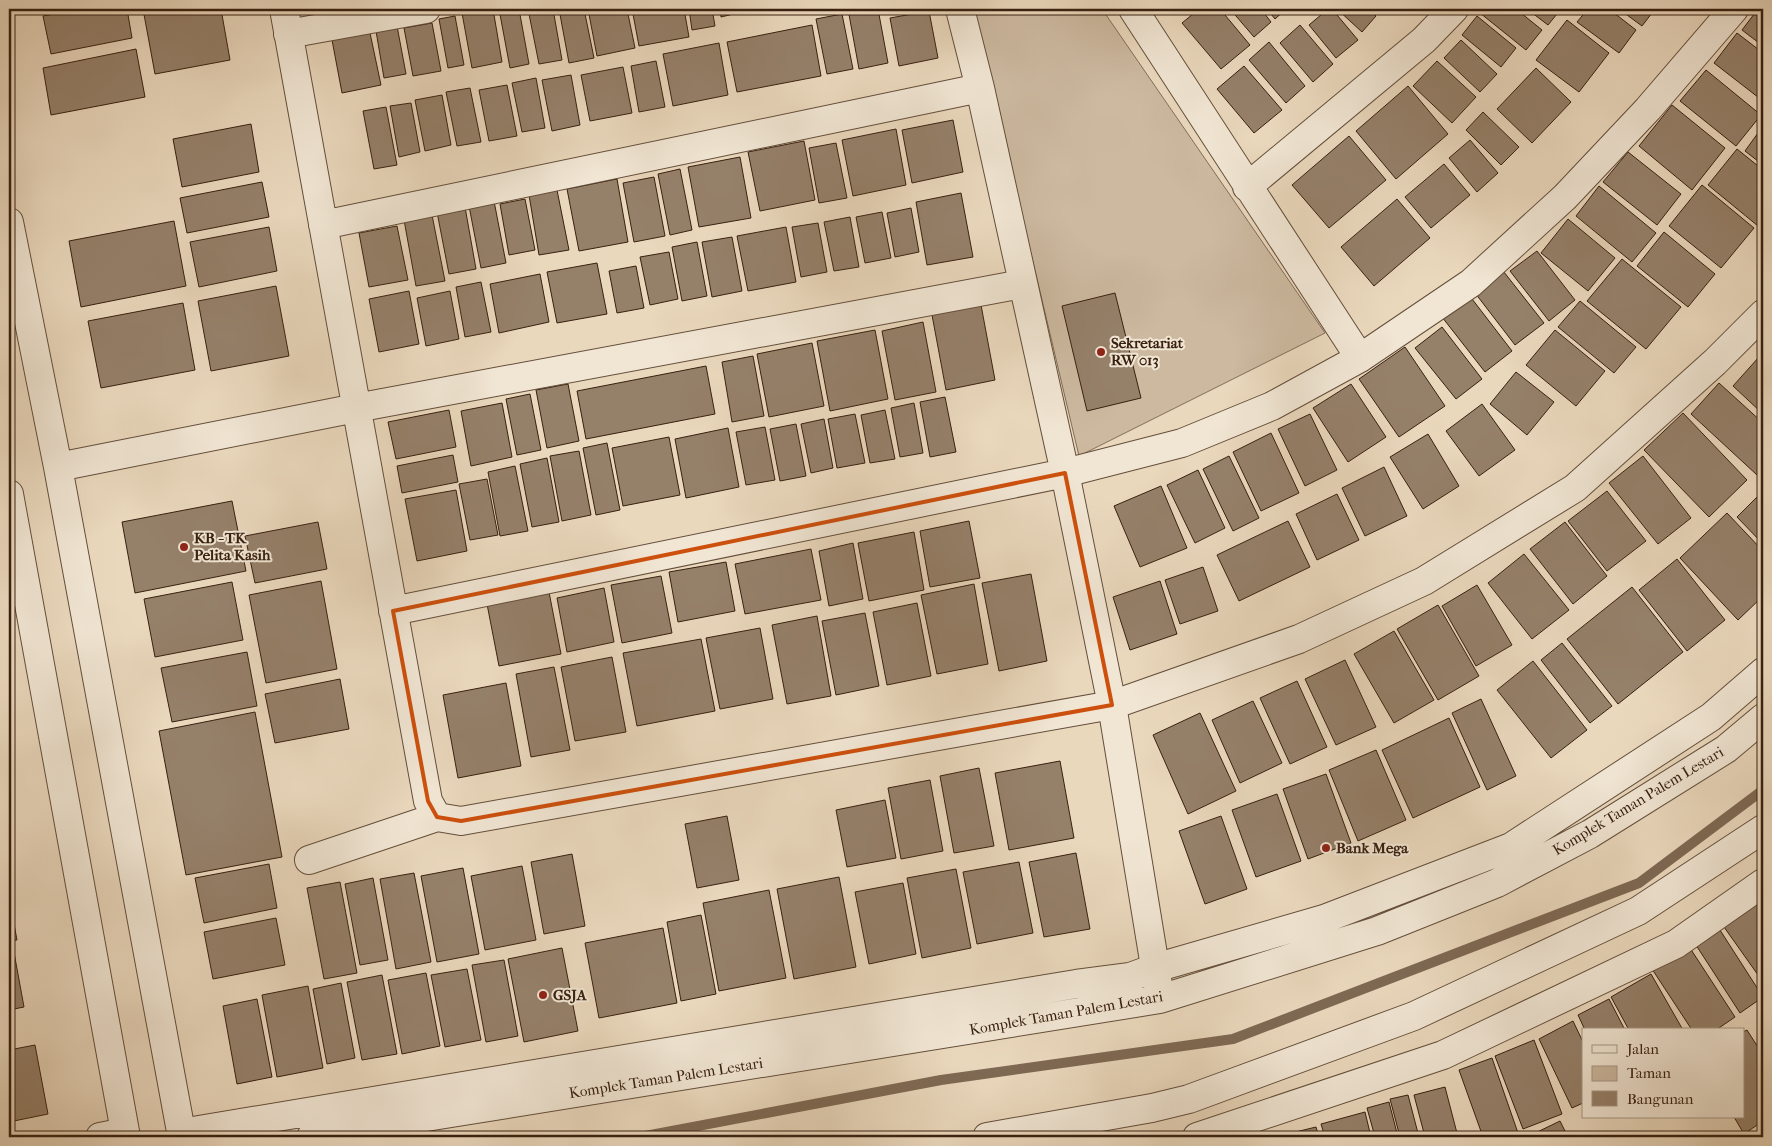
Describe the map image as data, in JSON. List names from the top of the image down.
{
  "streets": {
    "street": ["Komplek Taman Palem Lestari"]
  },
  "places": [
    "Sekretariat RW 013",
    "KB - TK Pelita Kasih",
    "Bank Mega",
    "GSJA"
  ],
  "legend": ["Jalan", "Taman", "Bangunan"]
}
